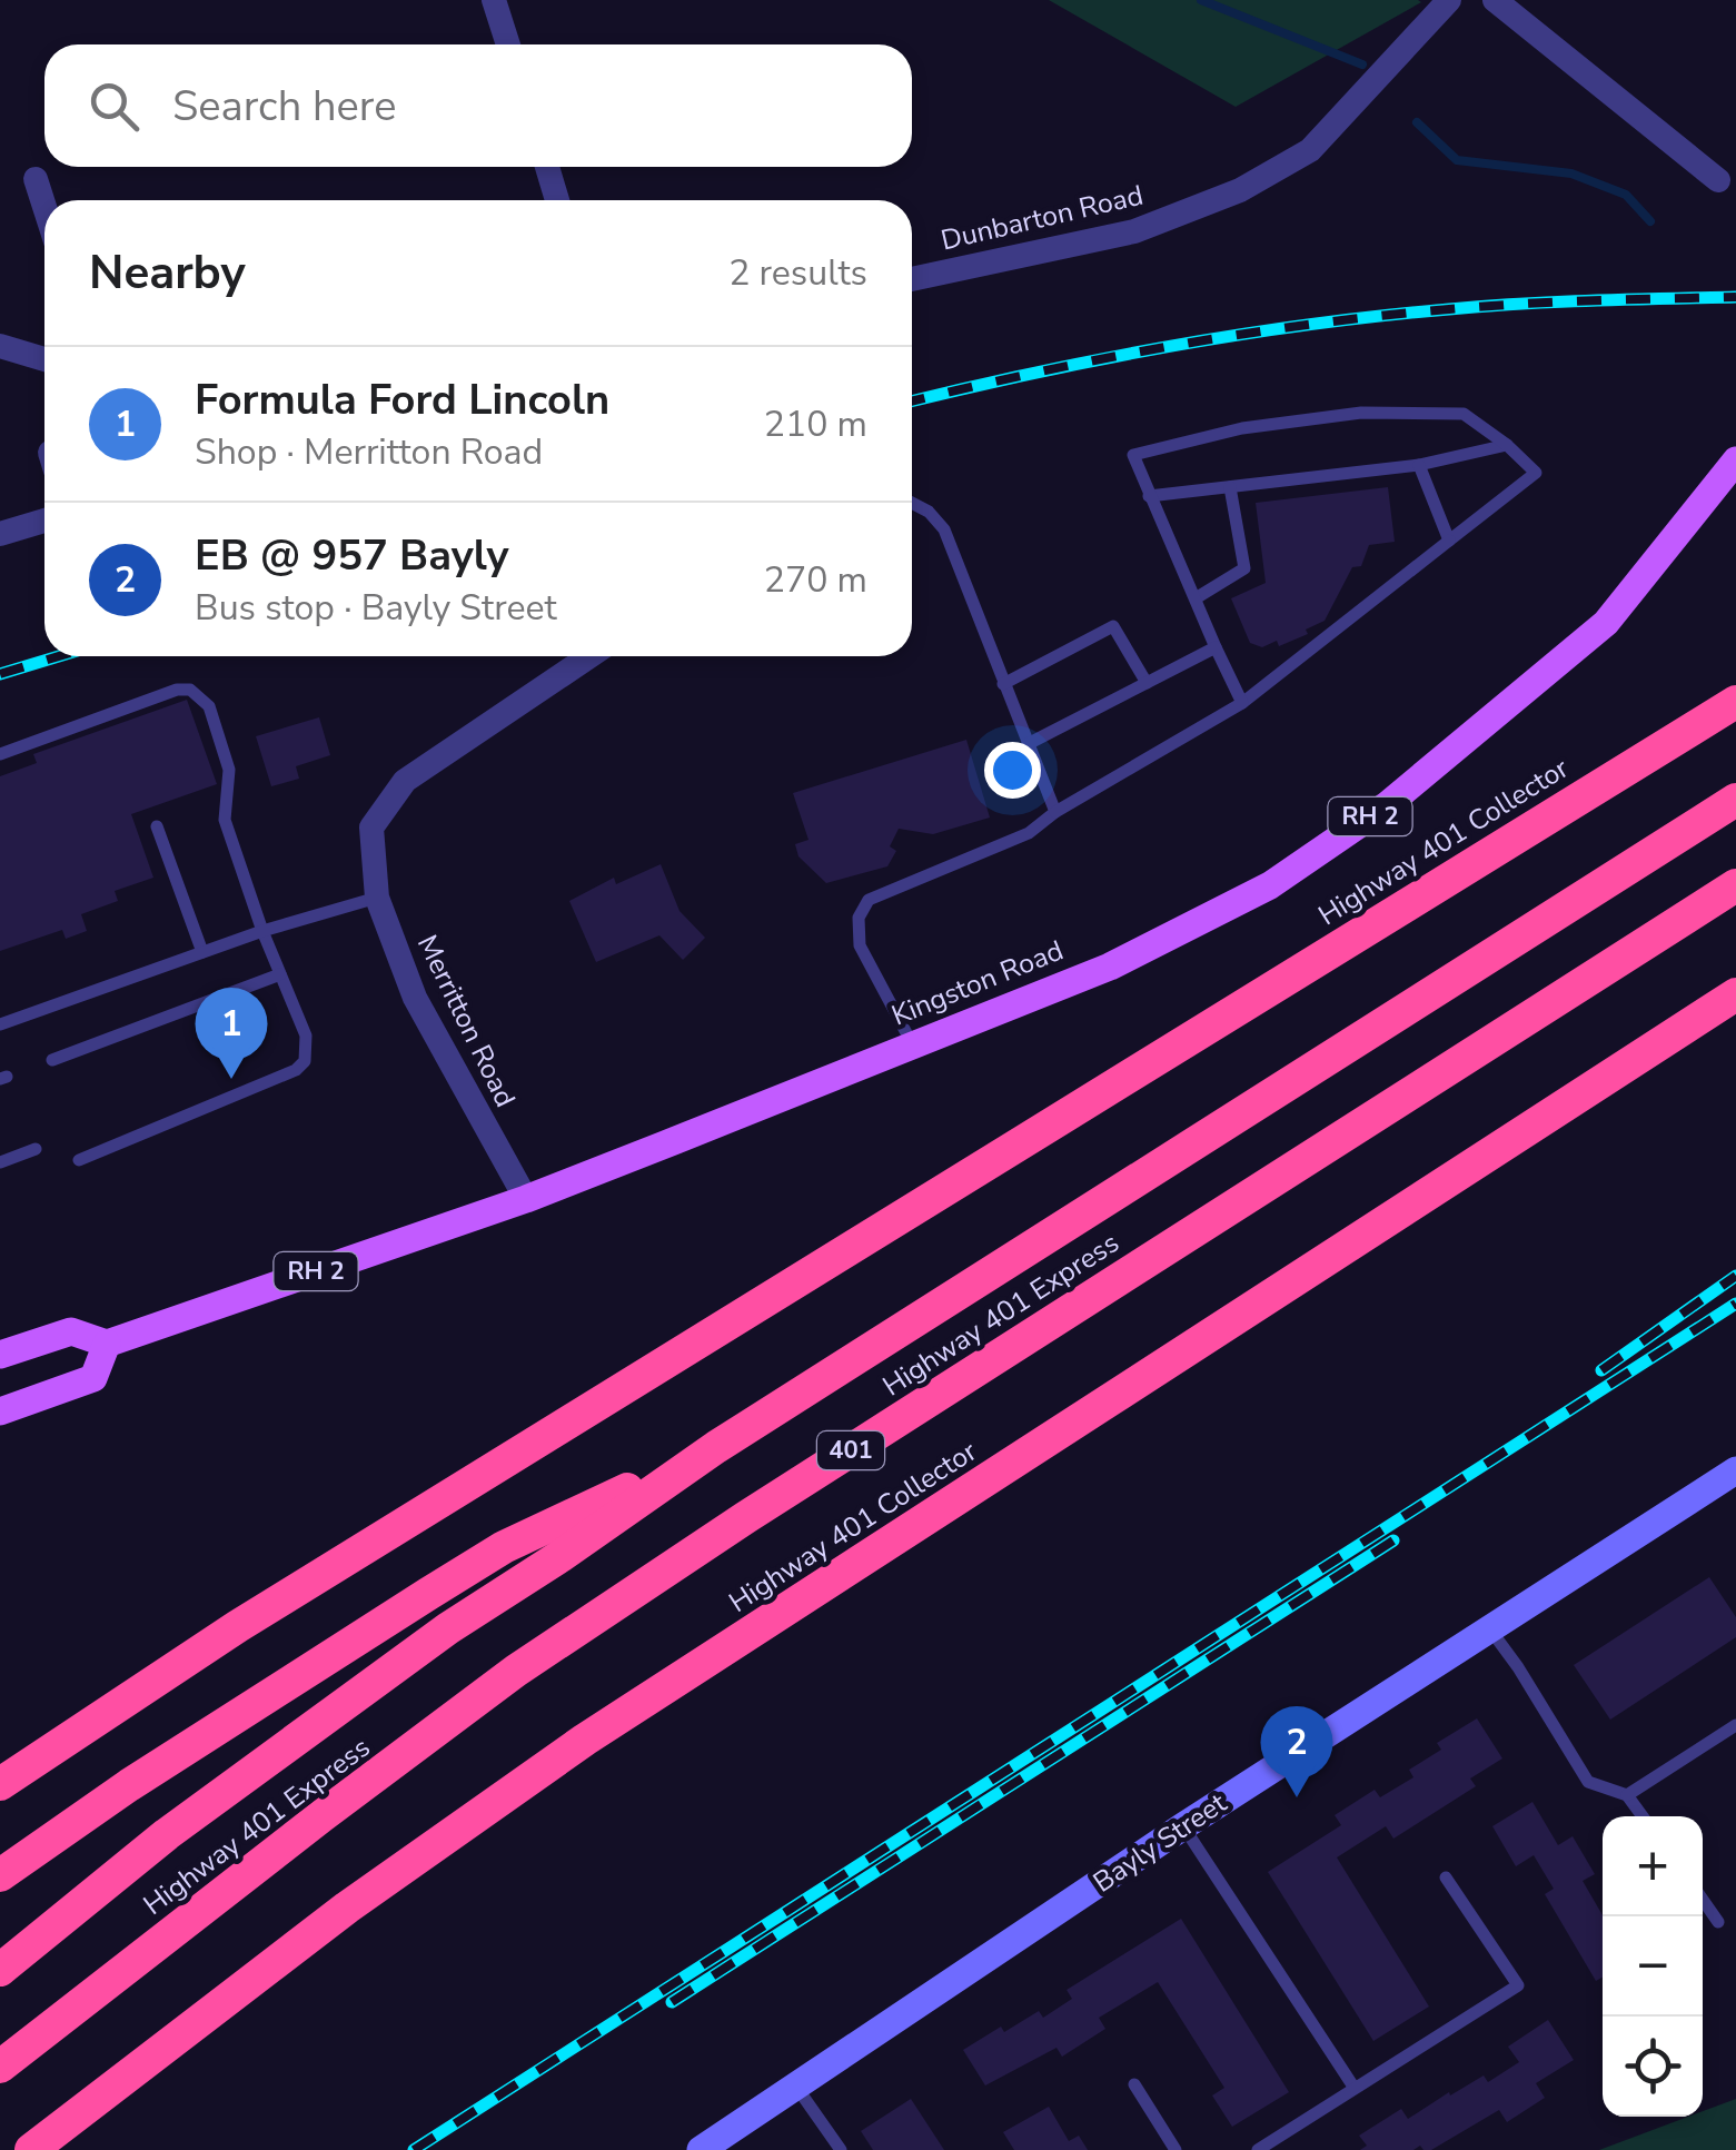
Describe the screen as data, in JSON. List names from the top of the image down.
{
  "streets": {
    "highway": ["Highway 401 Collector", "Highway 401 Express", "401"],
    "main road": ["RH 2", "Kingston Road", "Bayly Street"],
    "street": ["Dunbarton Road", "Merritton Road"]
  },
  "crossings": [
    ["Kingston Road", "Merritton Road"]
  ],
  "page": {
    "search": "Search here",
    "heading": ["Nearby", "2 results"],
    "list": [
      {
        "mark": "1",
        "name": "Formula Ford Lincoln",
        "note": "Shop · Merritton Road",
        "value": "210 m"
      },
      {
        "mark": "2",
        "name": "EB @ 957 Bayly",
        "note": "Bus stop · Bayly Street",
        "value": "270 m"
      }
    ],
    "pins": ["1", "2"],
    "map_buttons": ["+", "−"]
  }
}
